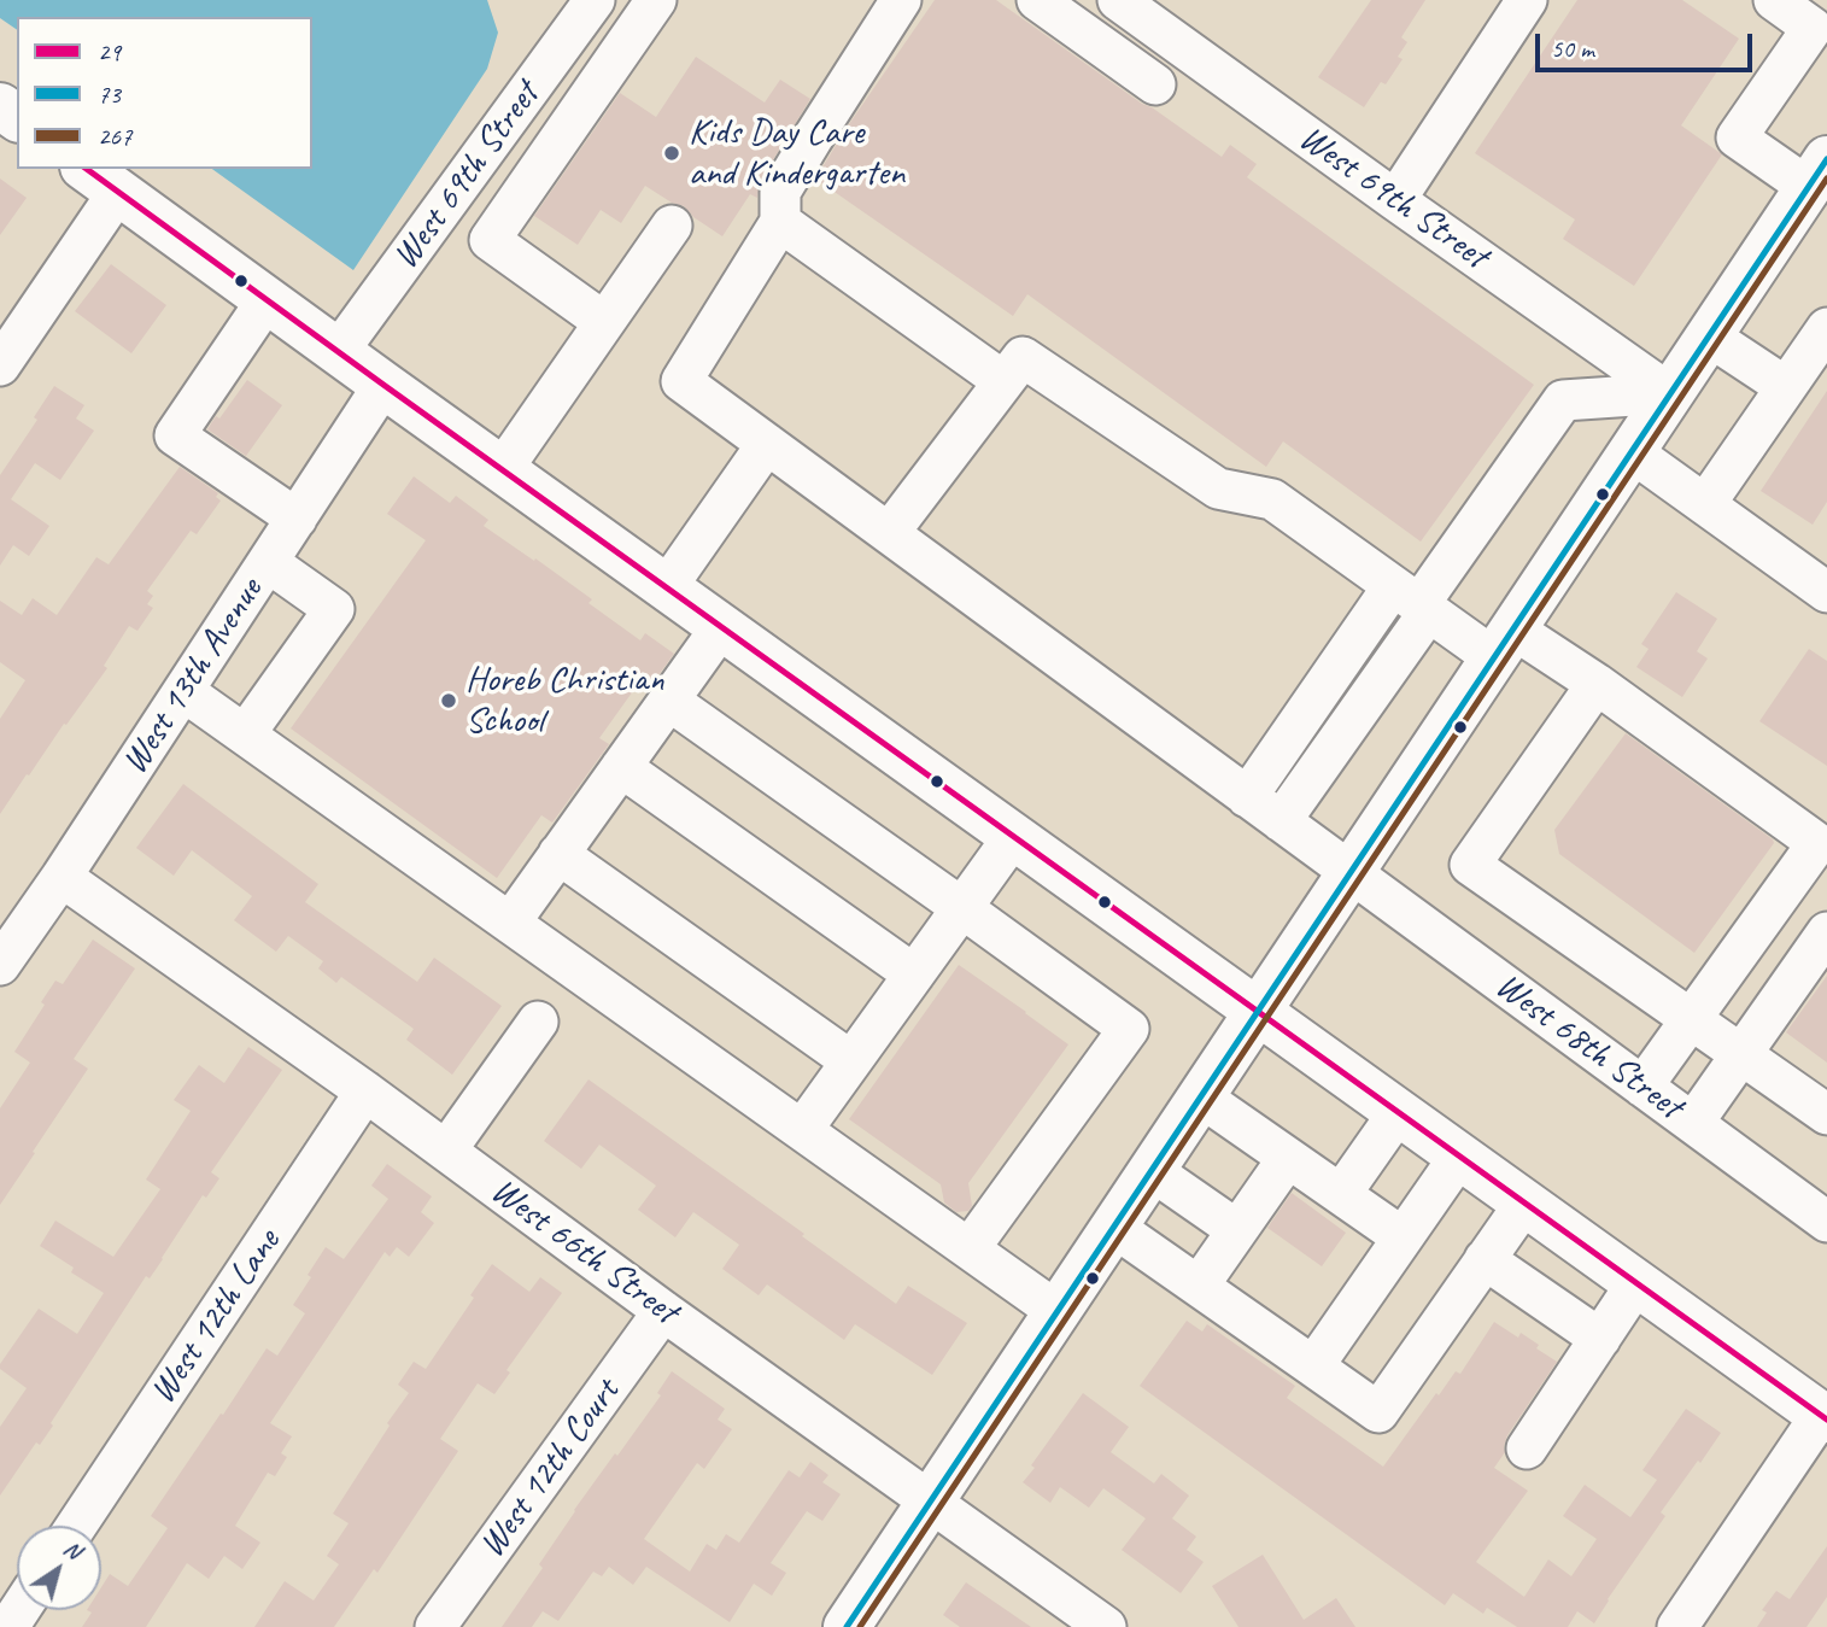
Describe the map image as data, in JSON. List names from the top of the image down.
{
  "streets": {
    "street": [
      "West 69th Street",
      "West 13th Avenue",
      "West 68th Street",
      "West 66th Street",
      "West 12th Lane",
      "West 12th Court"
    ]
  },
  "crossings": [
    ["West 13th Avenue", "West 66th Street"],
    ["West 66th Street", "West 12th Lane"],
    ["West 66th Street", "West 12th Court"]
  ],
  "places": ["Kids Day Care and Kindergarten", "Horeb Christian School"],
  "lines": ["transit line 73", "transit line 29", "transit line 267"],
  "legend": ["29", "73", "267"],
  "scale_bar": "50 m",
  "north": "top right"
}
